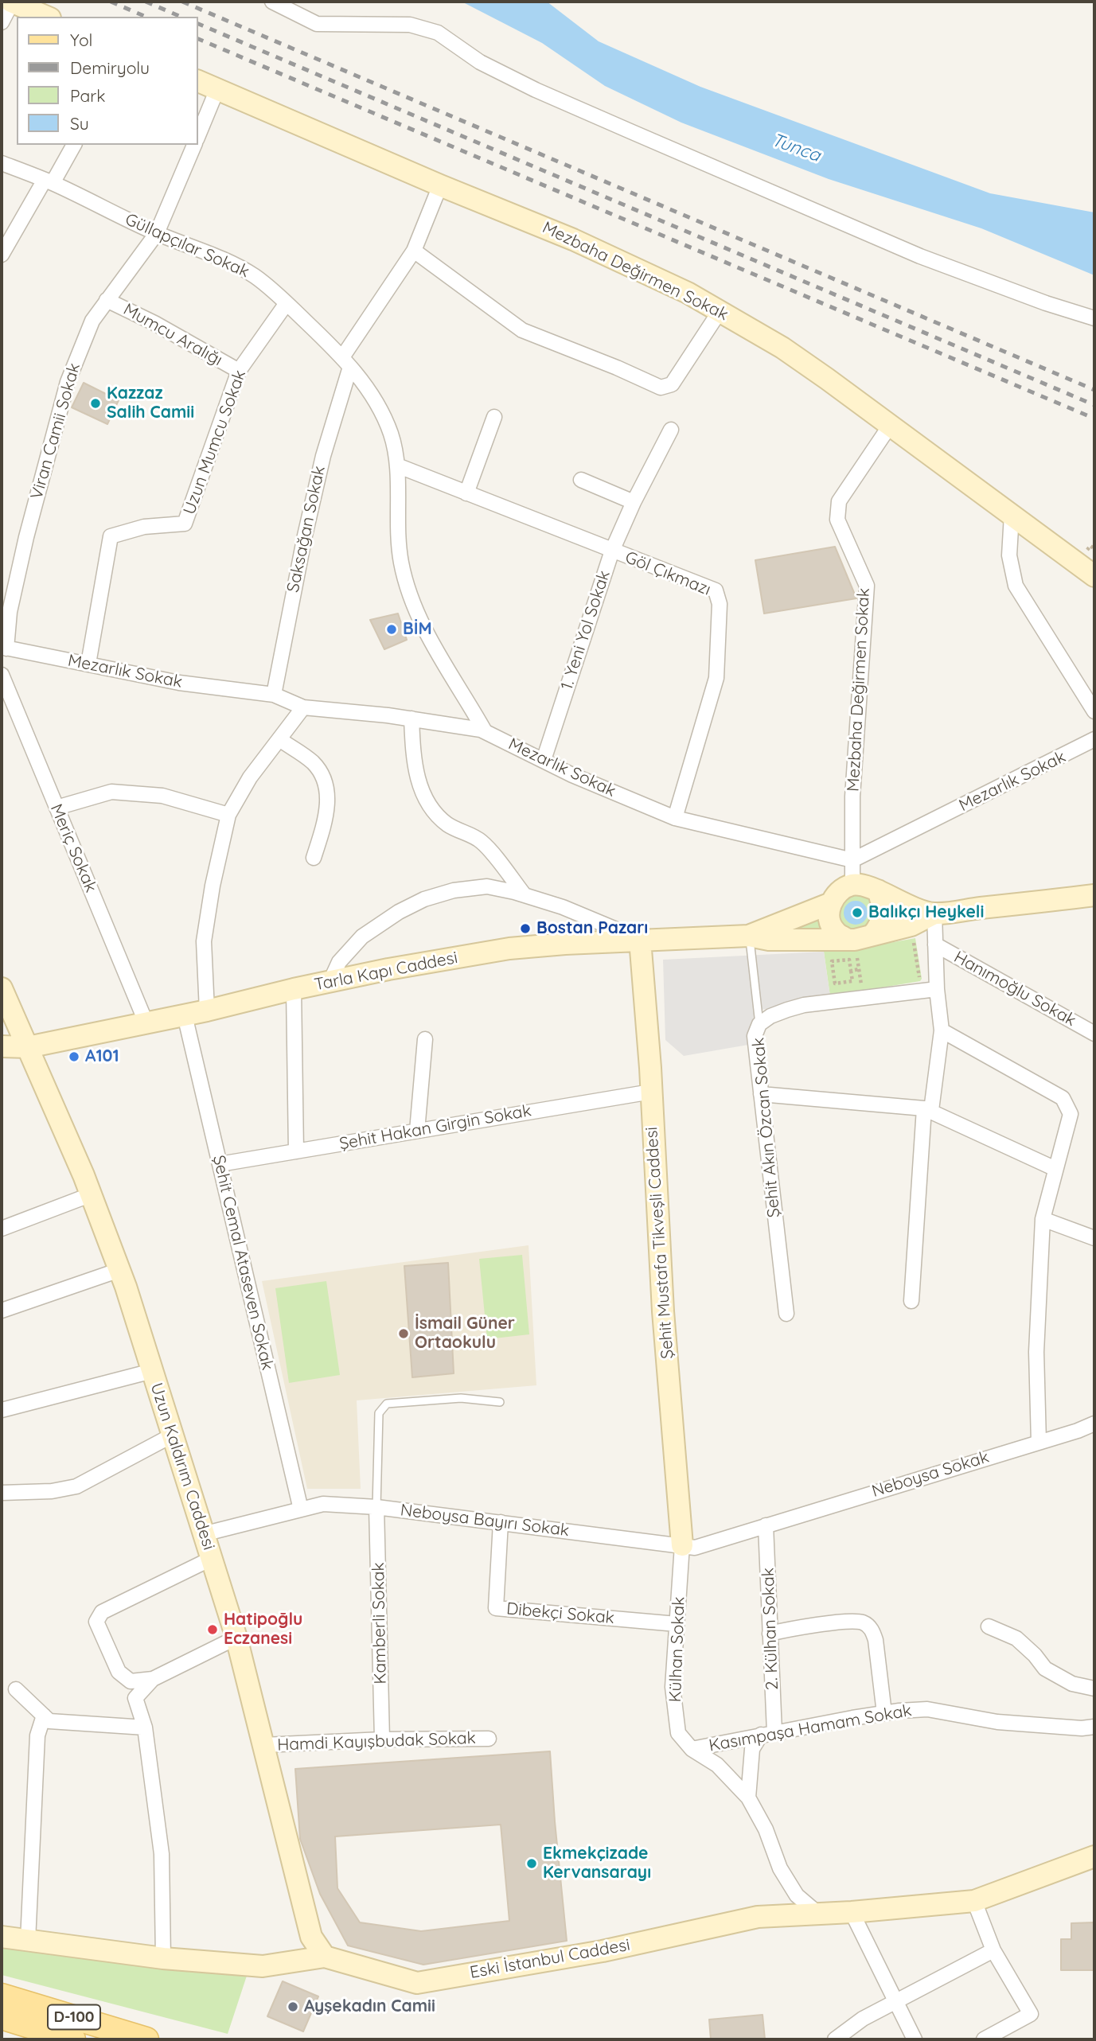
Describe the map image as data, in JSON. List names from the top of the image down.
{
  "streets": {
    "main road": [
      "Mezbaha Değirmen Sokak",
      "Tarla Kapı Caddesi",
      "Şehit Mustafa Tikveşli Caddesi",
      "Uzun Kaldırım Caddesi",
      "Eski İstanbul Caddesi",
      "D-100"
    ],
    "street": [
      "Güllapçılar Sokak",
      "Mumcu Aralığı",
      "Viran Camii Sokak",
      "Uzun Mumcu Sokak",
      "Saksağan Sokak",
      "Göl Çıkmazı",
      "1. Yeni Yol Sokak",
      "Mezarlık Sokak",
      "Meriç Sokak",
      "Hanımoğlu Sokak",
      "Şehit Hakan Girgin Sokak",
      "Şehit Akın Özcan Sokak",
      "Şehit Cemal Ataseven Sokak",
      "Neboysa Sokak",
      "Neboysa Bayırı Sokak",
      "Dibekçi Sokak",
      "Kamberli Sokak",
      "2. Külhan Sokak",
      "Külhan Sokak",
      "Kasımpaşa Hamam Sokak",
      "Hamdi Kayışbudak Sokak"
    ]
  },
  "crossings": [
    ["Güllapçılar Sokak", "Viran Camii Sokak"],
    ["Güllapçılar Sokak", "Uzun Mumcu Sokak"],
    ["Güllapçılar Sokak", "Saksağan Sokak"],
    ["Güllapçılar Sokak", "Göl Çıkmazı"],
    ["Güllapçılar Sokak", "Mezarlık Sokak"],
    ["Mezbaha Değirmen Sokak", "Saksağan Sokak"],
    ["Mezbaha Değirmen Sokak", "Mezarlık Sokak"],
    ["Mezbaha Değirmen Sokak", "Tarla Kapı Caddesi"],
    ["Mumcu Aralığı", "Viran Camii Sokak"],
    ["Mumcu Aralığı", "Uzun Mumcu Sokak"],
    ["Viran Camii Sokak", "Mezarlık Sokak"],
    ["Uzun Mumcu Sokak", "Mezarlık Sokak"],
    ["Saksağan Sokak", "Mezarlık Sokak"],
    ["Göl Çıkmazı", "1. Yeni Yol Sokak"],
    ["Göl Çıkmazı", "Mezarlık Sokak"],
    ["1. Yeni Yol Sokak", "Mezarlık Sokak"],
    ["Meriç Sokak", "Tarla Kapı Caddesi"],
    ["Tarla Kapı Caddesi", "Şehit Mustafa Tikveşli Caddesi"],
    ["Tarla Kapı Caddesi", "Şehit Cemal Ataseven Sokak"],
    ["Tarla Kapı Caddesi", "Uzun Kaldırım Caddesi"],
    ["Şehit Hakan Girgin Sokak", "Şehit Mustafa Tikveşli Caddesi"],
    ["Şehit Hakan Girgin Sokak", "Şehit Cemal Ataseven Sokak"],
    ["Şehit Mustafa Tikveşli Caddesi", "Neboysa Bayırı Sokak"],
    ["Şehit Mustafa Tikveşli Caddesi", "Külhan Sokak"],
    ["Şehit Cemal Ataseven Sokak", "Neboysa Bayırı Sokak"],
    ["Uzun Kaldırım Caddesi", "Neboysa Bayırı Sokak"],
    ["Uzun Kaldırım Caddesi", "Hamdi Kayışbudak Sokak"],
    ["Uzun Kaldırım Caddesi", "Eski İstanbul Caddesi"],
    ["Neboysa Sokak", "Neboysa Bayırı Sokak"],
    ["Neboysa Sokak", "2. Külhan Sokak"],
    ["Neboysa Bayırı Sokak", "Dibekçi Sokak"],
    ["Neboysa Bayırı Sokak", "Kamberli Sokak"],
    ["Neboysa Bayırı Sokak", "2. Külhan Sokak"],
    ["Neboysa Bayırı Sokak", "Külhan Sokak"],
    ["Dibekçi Sokak", "Külhan Sokak"],
    ["Kamberli Sokak", "Hamdi Kayışbudak Sokak"],
    ["2. Külhan Sokak", "Kasımpaşa Hamam Sokak"],
    ["Külhan Sokak", "Kasımpaşa Hamam Sokak"]
  ],
  "water": ["Tunca"],
  "places": [
    "Kazzaz Salih Camii",
    "BİM",
    "Balıkçı Heykeli",
    "Bostan Pazarı",
    "A101",
    "İsmail Güner Ortaokulu",
    "Hatipoğlu Eczanesi",
    "Ekmekçizade Kervansarayı",
    "Ayşekadın Camii"
  ],
  "legend": [
    "Yol",
    "Demiryolu",
    "Park",
    "Su"
  ]
}
